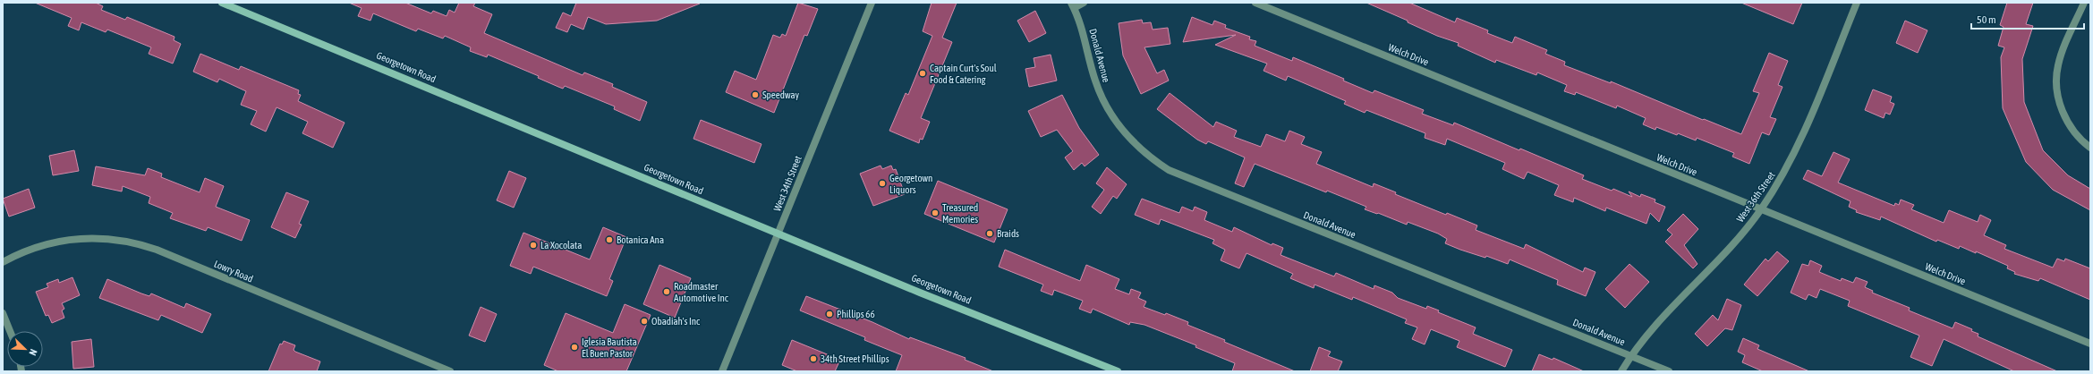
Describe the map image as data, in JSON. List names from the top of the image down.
{
  "streets": {
    "main road": ["Georgetown Road"],
    "street": [
      "Welch Drive",
      "Donald Avenue",
      "West 34th Street",
      "West 36th Street",
      "Lowry Road"
    ]
  },
  "crossings": [
    ["Welch Drive", "West 36th Street"],
    ["Donald Avenue", "West 36th Street"],
    ["Georgetown Road", "West 34th Street"]
  ],
  "places": [
    "Captain Curt's Soul Food & Catering",
    "Speedway",
    "Georgetown Liquors",
    "Treasured Memories",
    "Braids",
    "Botanica Ana",
    "La Xocolata",
    "Roadmaster Automotive Inc",
    "Phillips 66",
    "Obadiah's Inc",
    "Iglesia Bautista El Buen Pastor",
    "34th Street Phillips"
  ],
  "scale_bar": "50 m",
  "north": "bottom right"
}
